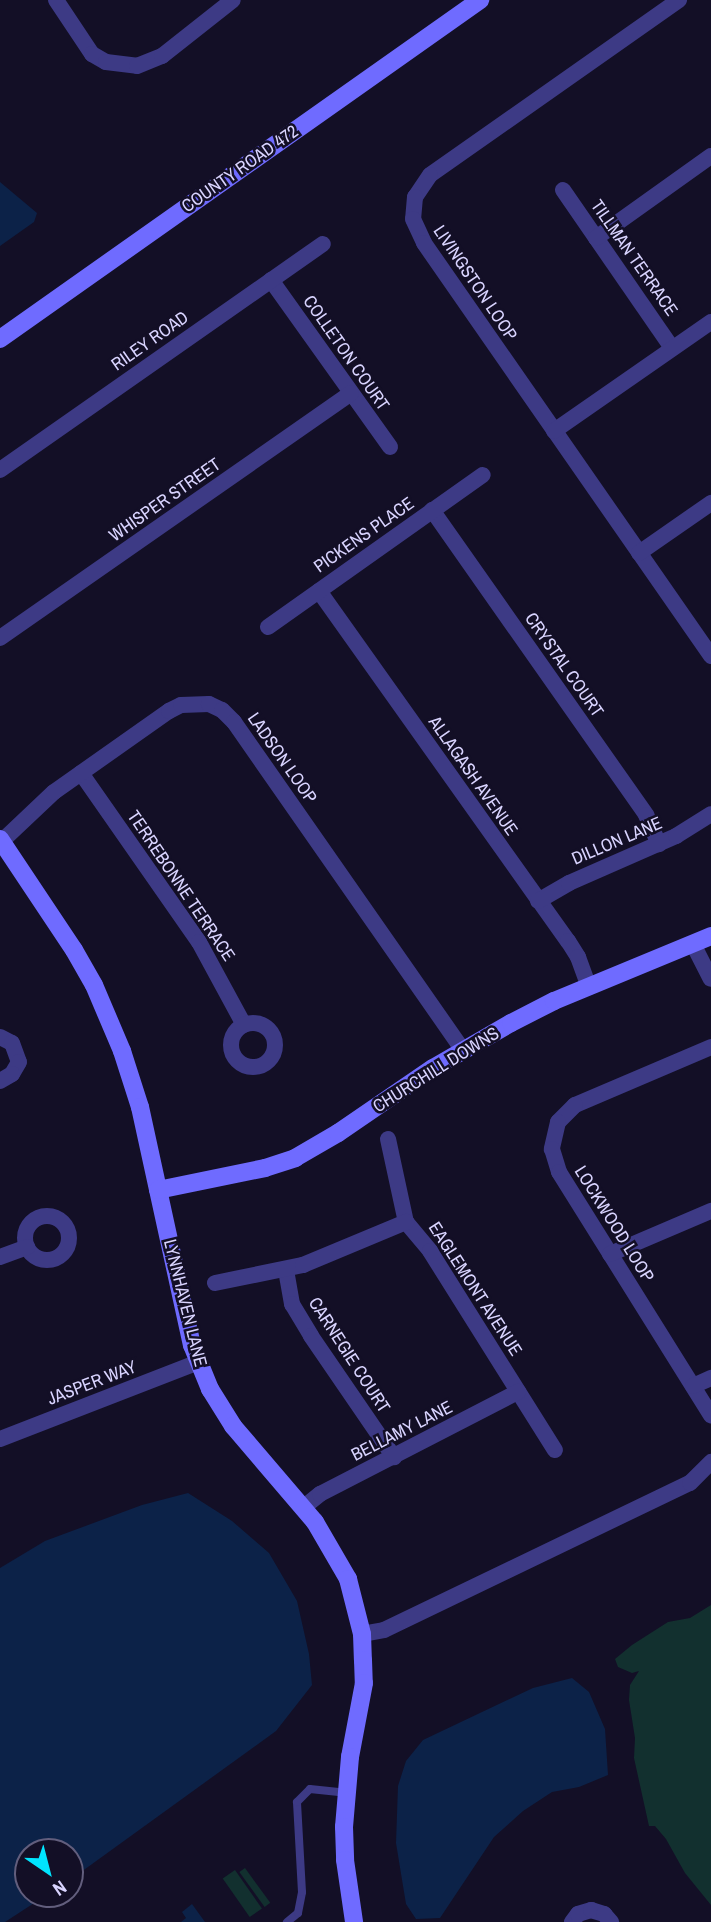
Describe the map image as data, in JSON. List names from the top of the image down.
{
  "streets": {
    "street": [
      "COUNTY ROAD 472",
      "TILLMAN TERRACE",
      "LIVINGSTON LOOP",
      "RILEY ROAD",
      "COLLETON COURT",
      "WHISPER STREET",
      "PICKENS PLACE",
      "CRYSTAL COURT",
      "LADSON LOOP",
      "ALLAGASH AVENUE",
      "DILLON LANE",
      "TERREBONNE TERRACE",
      "CHURCHILL DOWNS",
      "LOCKWOOD LOOP",
      "EAGLEMONT AVENUE",
      "LYNNHAVEN LANE",
      "CARNEGIE COURT",
      "JASPER WAY",
      "BELLAMY LANE"
    ]
  },
  "crossings": [
    ["RILEY ROAD", "COLLETON COURT"],
    ["COLLETON COURT", "WHISPER STREET"],
    ["PICKENS PLACE", "CRYSTAL COURT"],
    ["PICKENS PLACE", "ALLAGASH AVENUE"],
    ["CRYSTAL COURT", "DILLON LANE"],
    ["LADSON LOOP", "TERREBONNE TERRACE"],
    ["LADSON LOOP", "CHURCHILL DOWNS"],
    ["LADSON LOOP", "LYNNHAVEN LANE"],
    ["ALLAGASH AVENUE", "DILLON LANE"],
    ["ALLAGASH AVENUE", "CHURCHILL DOWNS"],
    ["CHURCHILL DOWNS", "LYNNHAVEN LANE"],
    ["EAGLEMONT AVENUE", "BELLAMY LANE"],
    ["LYNNHAVEN LANE", "JASPER WAY"],
    ["LYNNHAVEN LANE", "BELLAMY LANE"],
    ["CARNEGIE COURT", "BELLAMY LANE"]
  ],
  "north": "bottom right"
}
